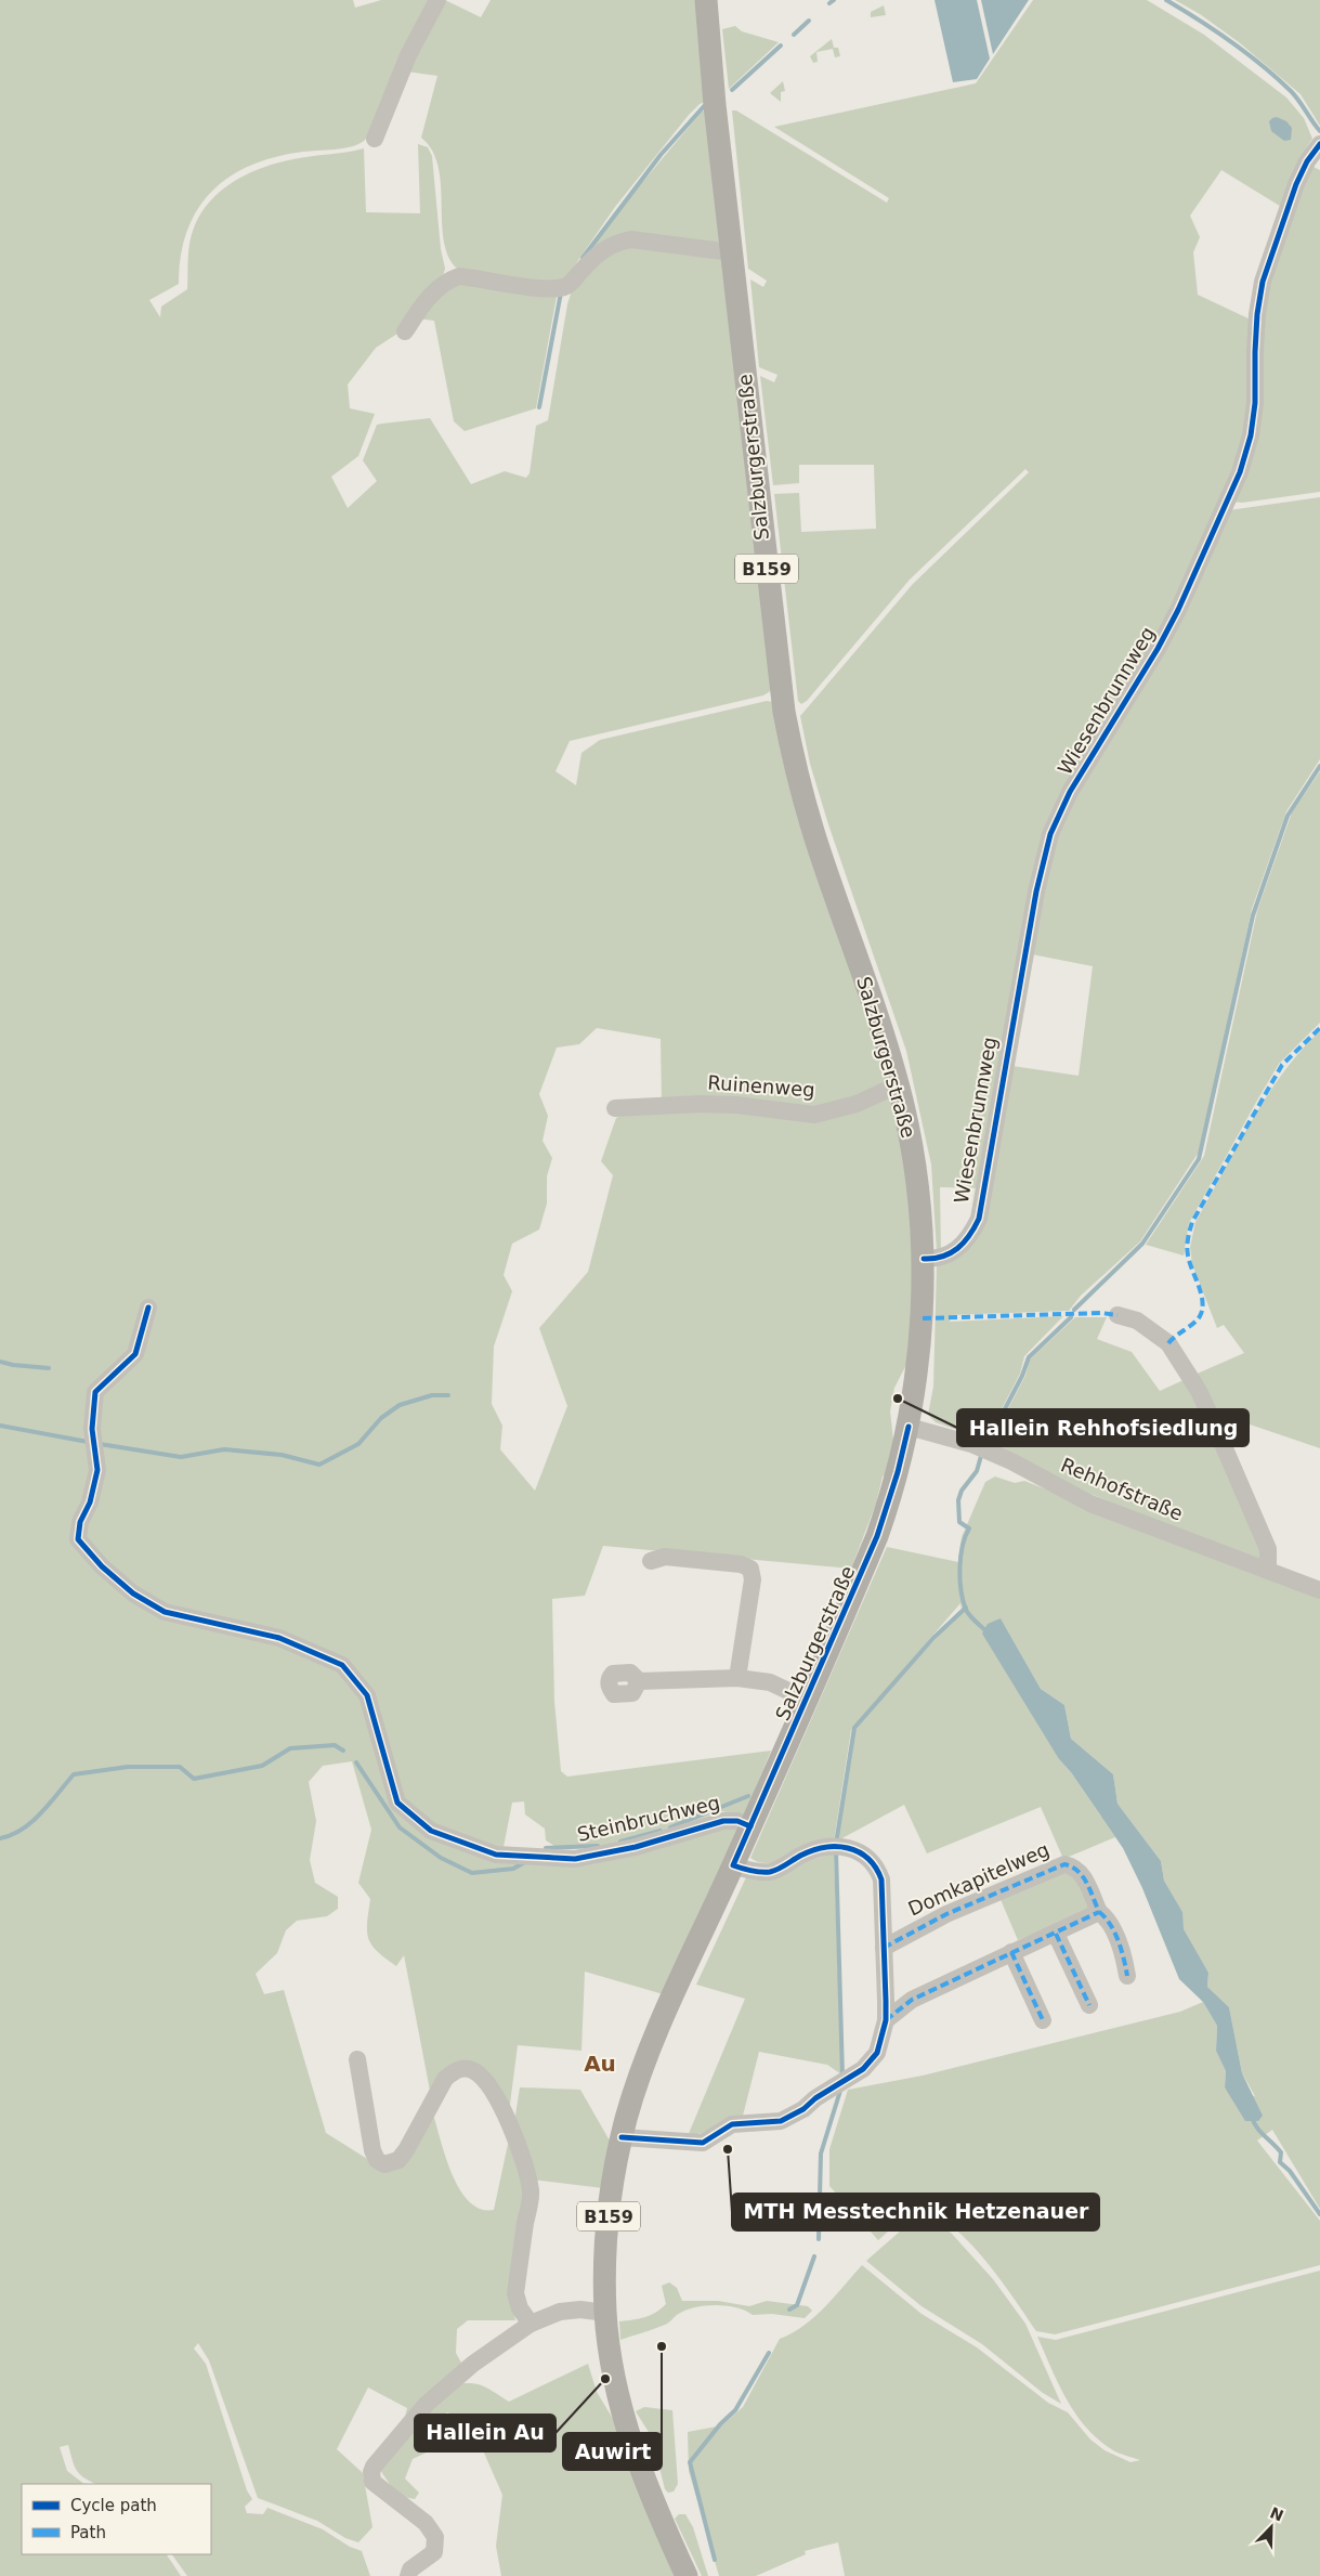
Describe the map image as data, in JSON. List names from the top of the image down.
{
  "streets": {
    "main road": ["Salzburgerstraße", "B159"],
    "street": [
      "Wiesenbrunnweg",
      "Ruinenweg",
      "Rehhofstraße",
      "Steinbruchweg",
      "Domkapitelweg"
    ]
  },
  "crossings": [
    ["Salzburgerstraße", "Wiesenbrunnweg"],
    ["Salzburgerstraße", "Ruinenweg"],
    ["Salzburgerstraße", "Rehhofstraße"],
    ["Salzburgerstraße", "Steinbruchweg"],
    ["Salzburgerstraße", "Domkapitelweg"]
  ],
  "districts": ["Au"],
  "places": [
    "Hallein Rehhofsiedlung",
    "MTH Messtechnik Hetzenauer",
    "Auwirt",
    "Hallein Au"
  ],
  "legend": ["Cycle path", "Path"],
  "north": "top right"
}
